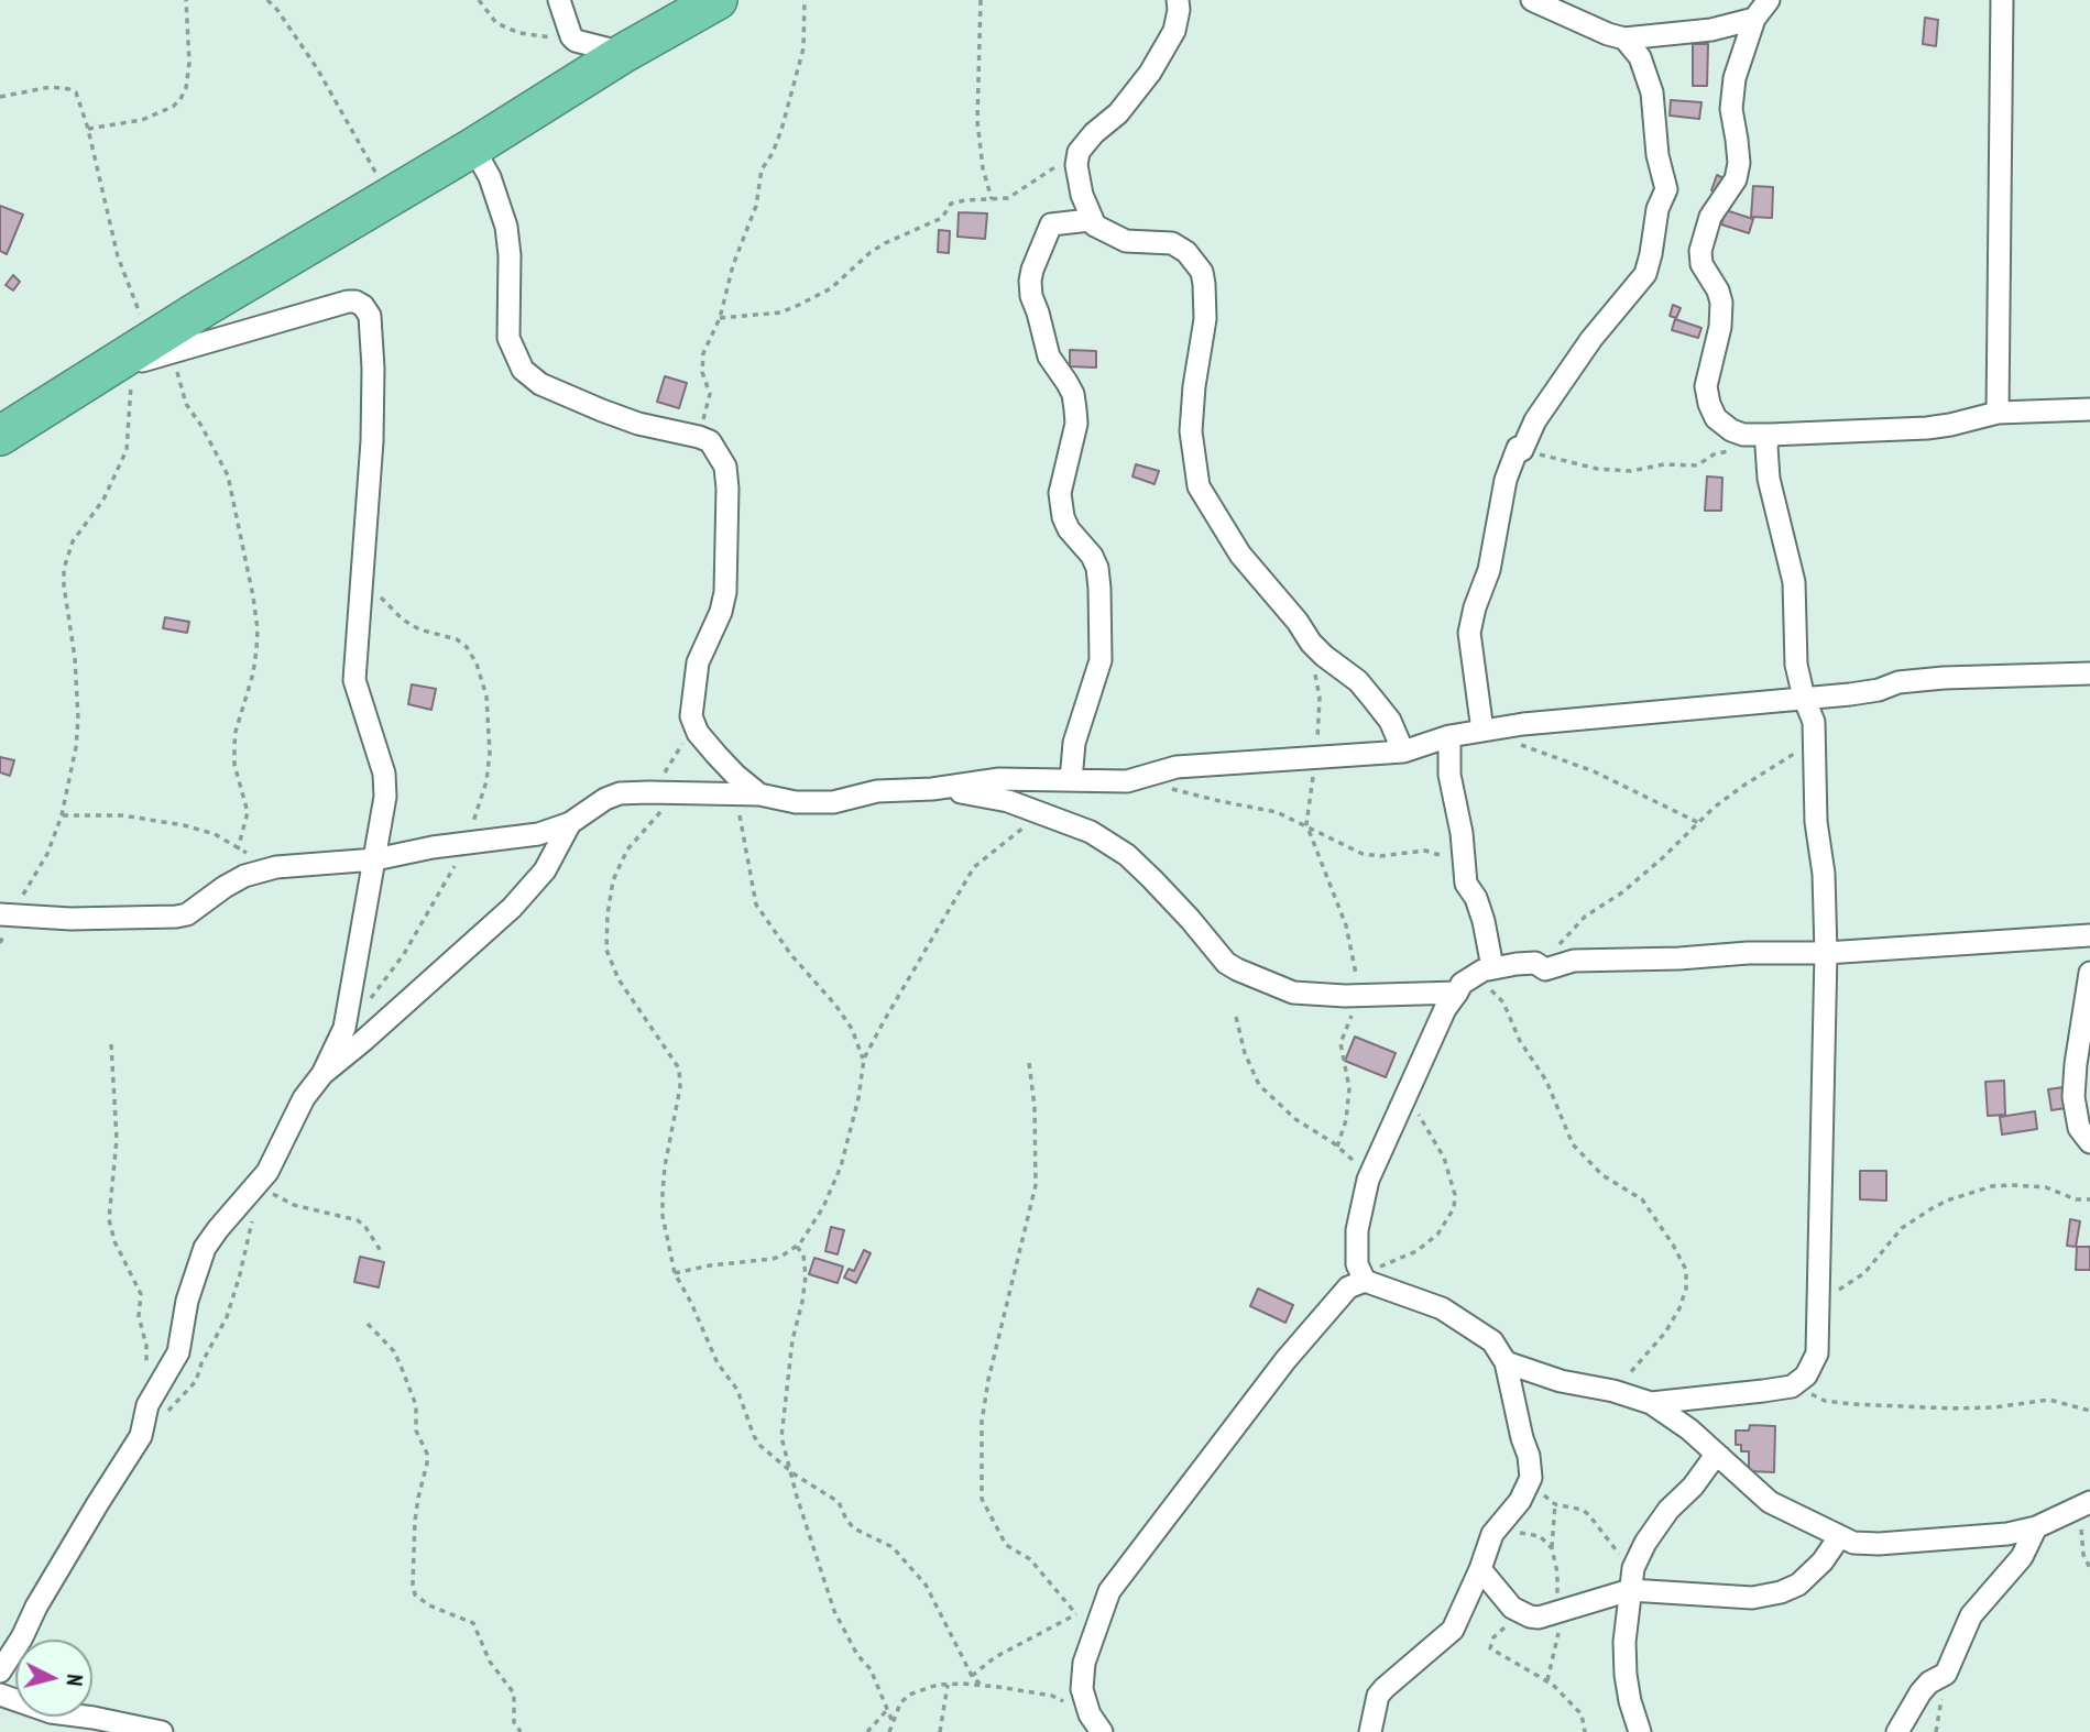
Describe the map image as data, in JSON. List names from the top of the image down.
{
  "north": "right"
}
